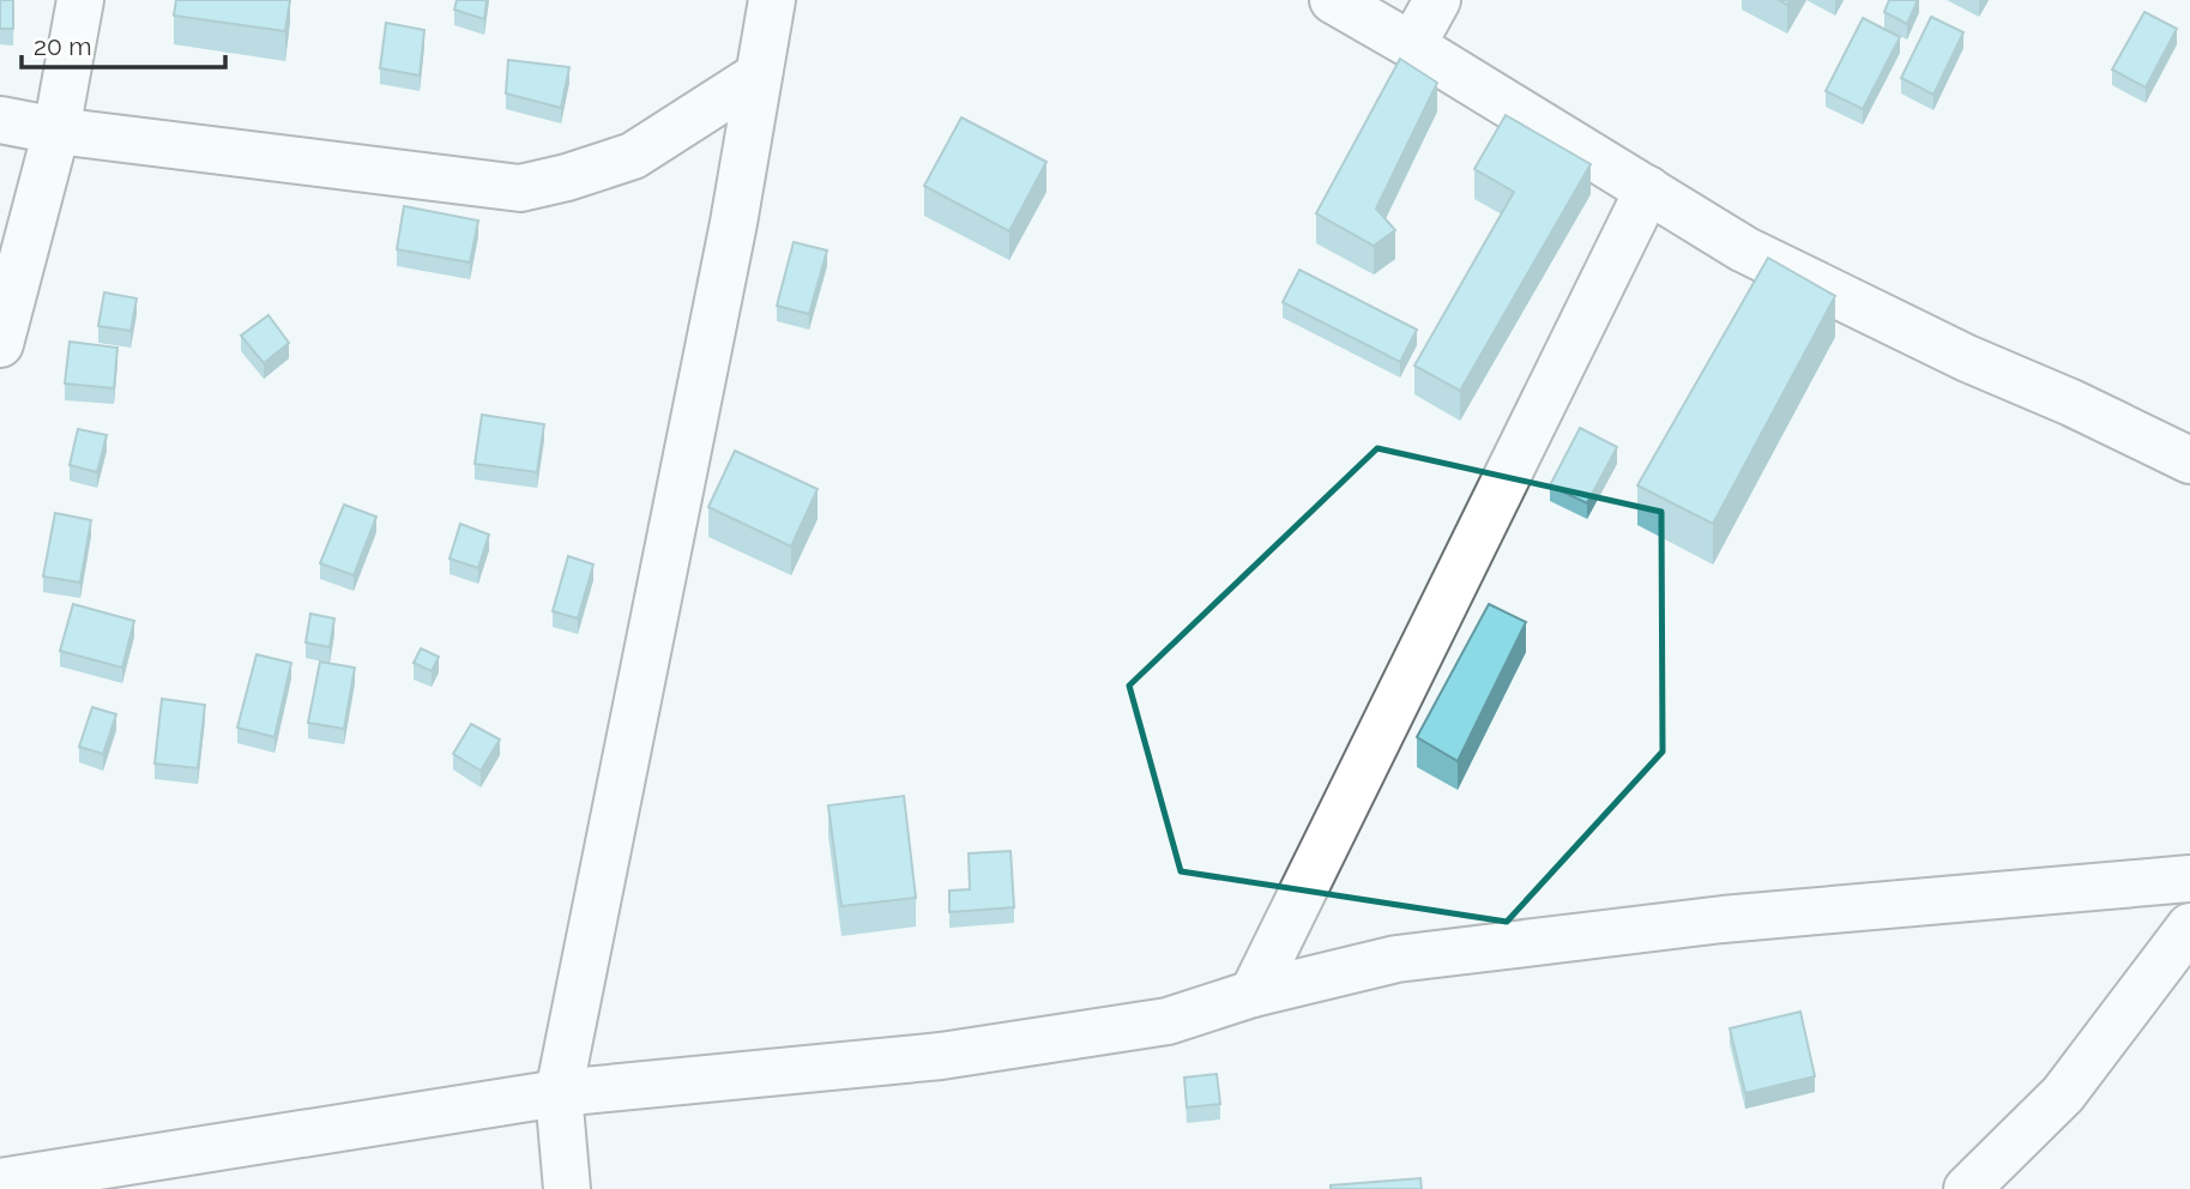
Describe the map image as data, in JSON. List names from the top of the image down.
{
  "scale_bar": "20 m"
}
